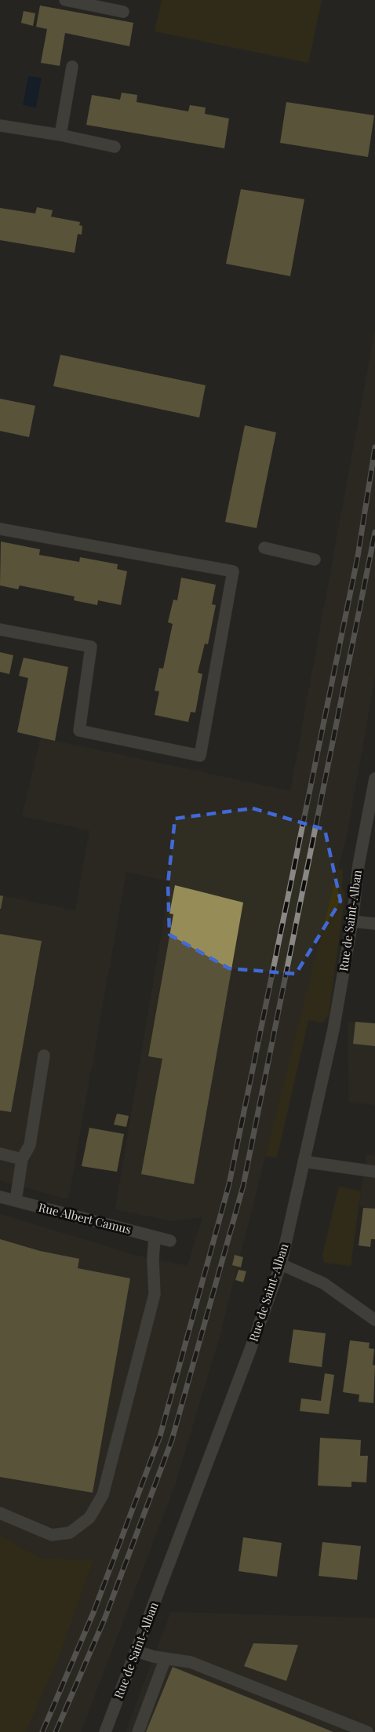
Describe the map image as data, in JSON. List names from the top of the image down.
{
  "streets": {
    "street": ["Rue de Saint-Alban", "Rue Albert Camus"]
  }
}
